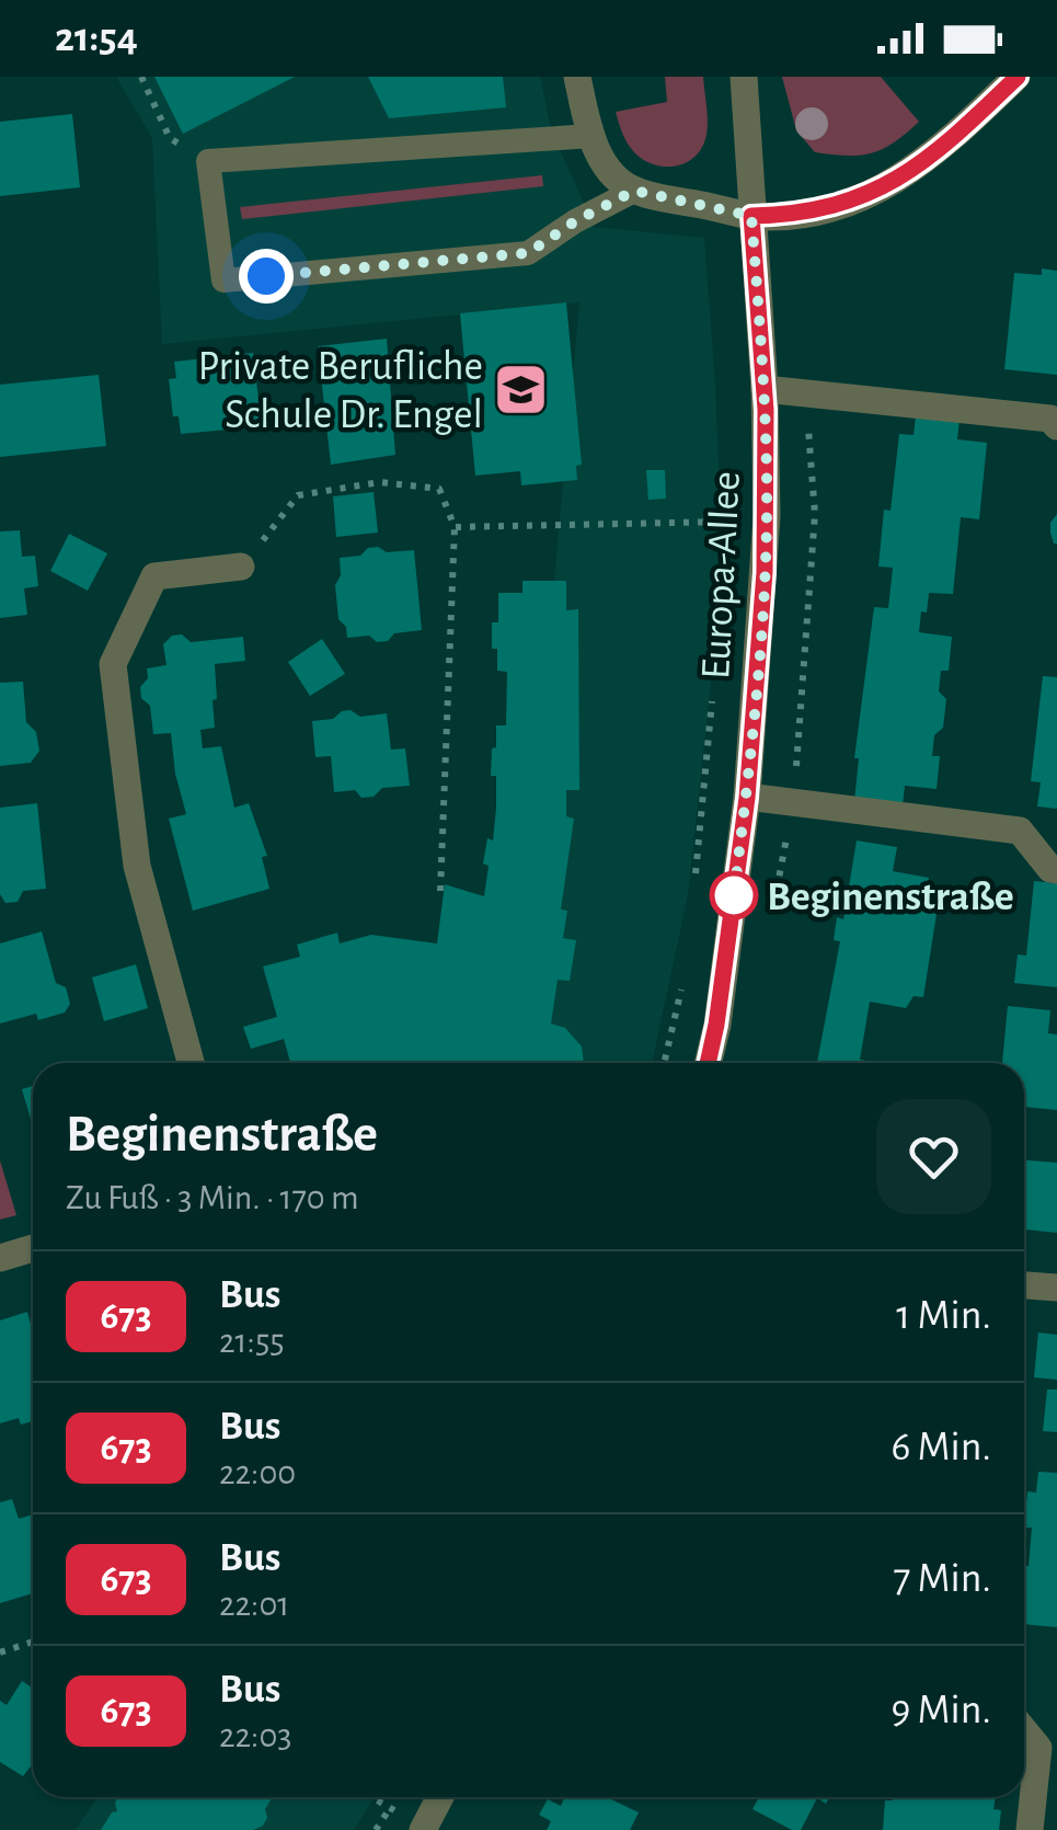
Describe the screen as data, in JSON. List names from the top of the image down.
{
  "streets": {
    "street": ["Europa-Allee"]
  },
  "places": {
    "school or university": ["Private Berufliche Schule Dr. Engel"],
    "other": ["Beginenstraße"]
  },
  "lines": ["bus line 673"],
  "page": {
    "status": "21:54",
    "heading": ["Beginenstraße", "Zu Fuß · 3 Min. · 170 m"],
    "list": [
      {
        "mark": "673",
        "name": "Bus",
        "note": "21:55",
        "value": "1 Min."
      },
      {
        "mark": "673",
        "name": "Bus",
        "note": "22:00",
        "value": "6 Min."
      },
      {
        "mark": "673",
        "name": "Bus",
        "note": "22:01",
        "value": "7 Min."
      },
      {
        "mark": "673",
        "name": "Bus",
        "note": "22:03",
        "value": "9 Min."
      }
    ]
  }
}
